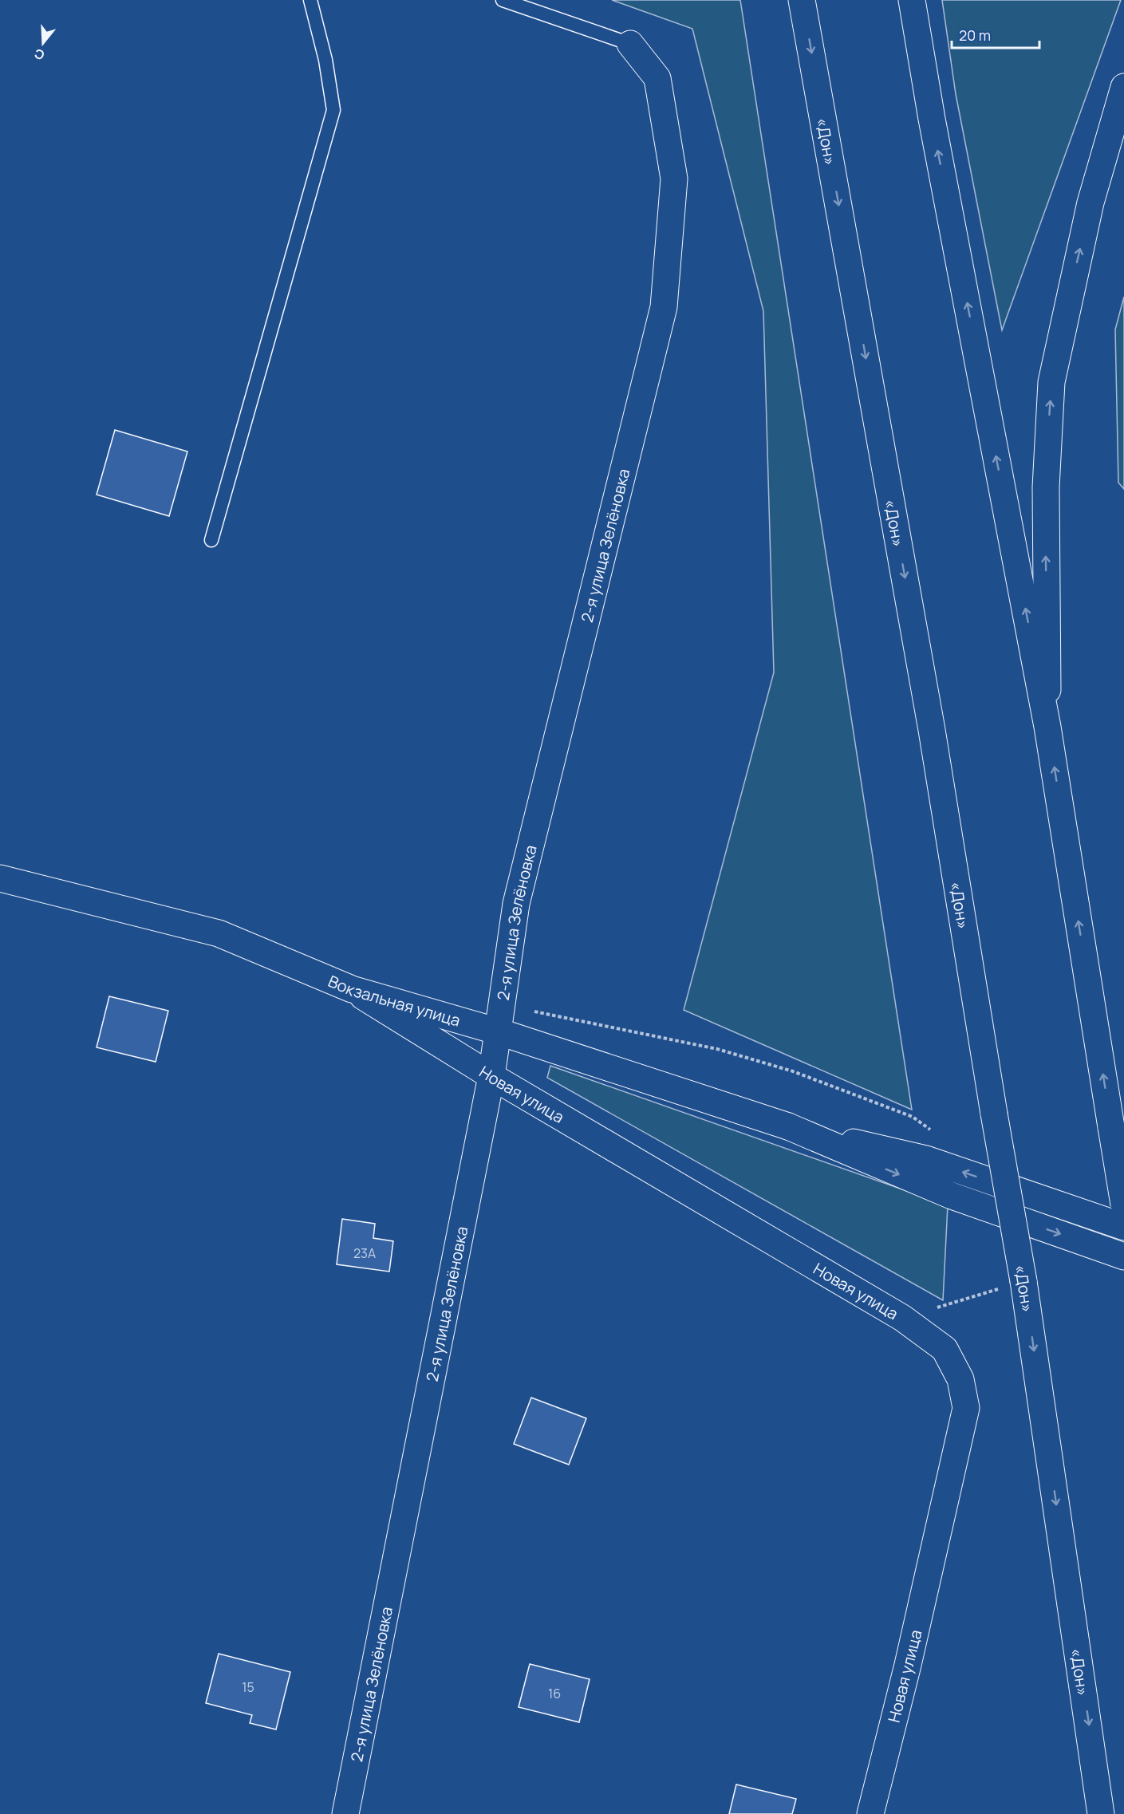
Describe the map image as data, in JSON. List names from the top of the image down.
{
  "streets": {
    "main road": [
      "«Дон»",
      "2-я улица Зелёновка",
      "Вокзальная улица",
      "Новая улица"
    ]
  },
  "crossings": [
    ["2-я улица Зелёновка", "Вокзальная улица"],
    ["2-я улица Зелёновка", "Новая улица"],
    ["Вокзальная улица", "Новая улица"]
  ],
  "house_numbers": ["23А", "15", "16"],
  "scale_bar": "20 m",
  "north": "bottom"
}
